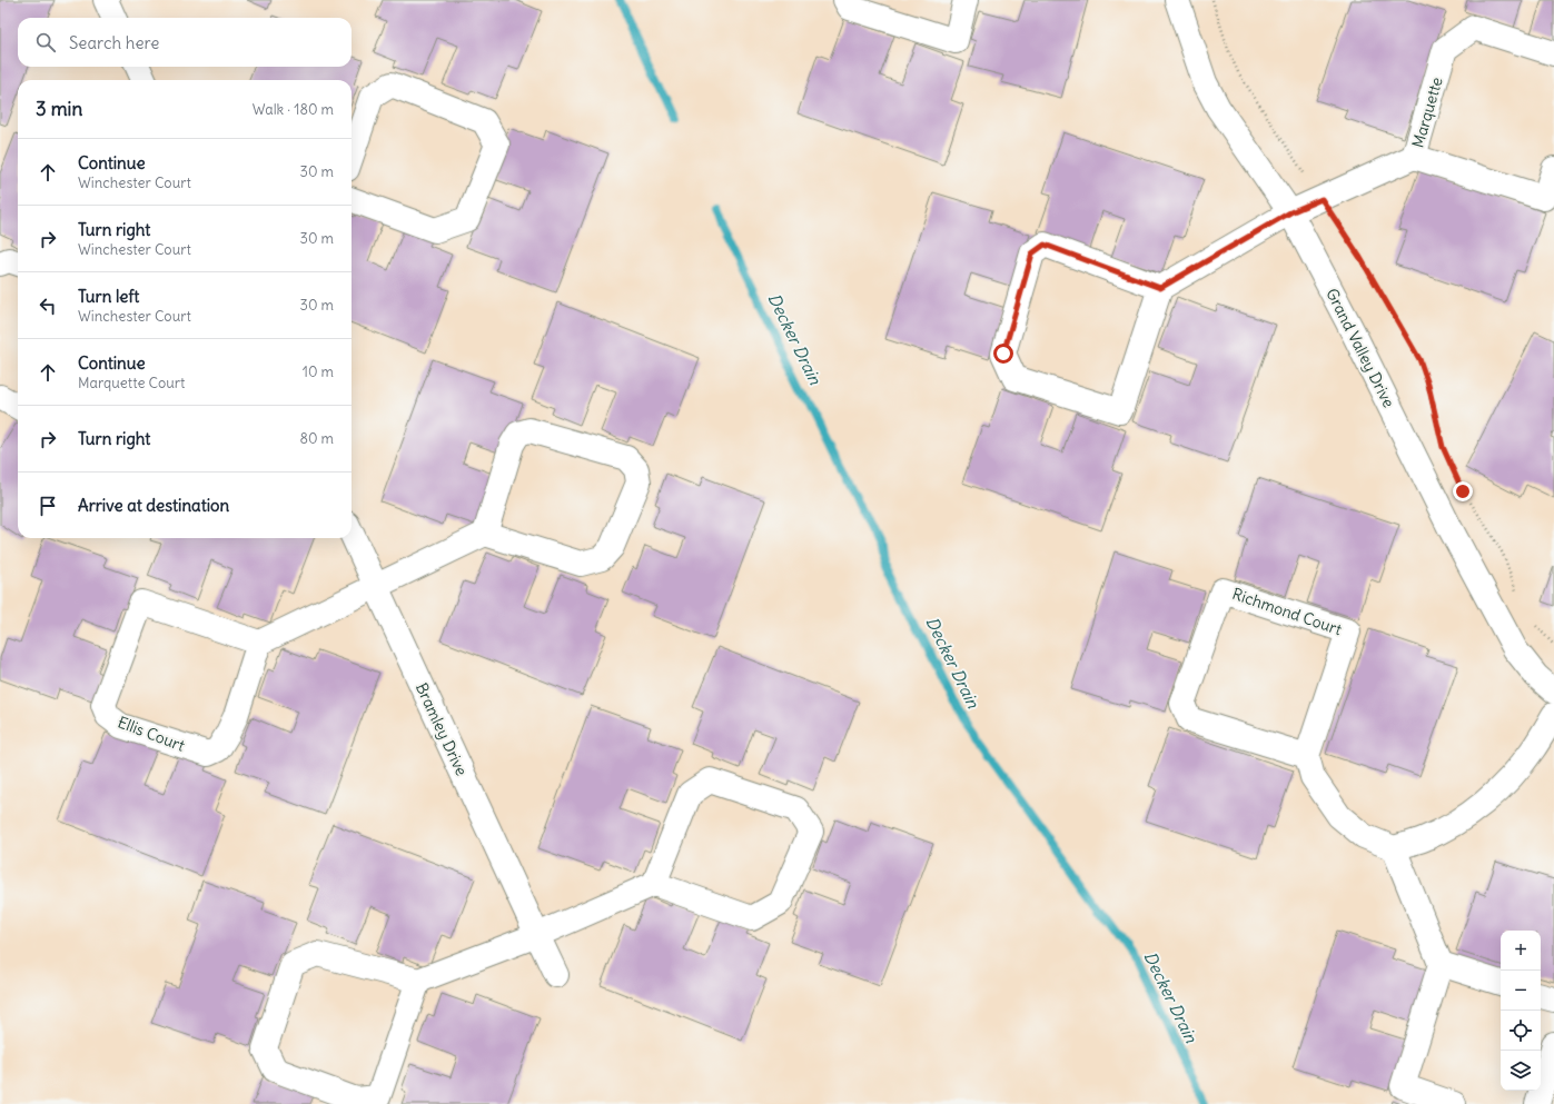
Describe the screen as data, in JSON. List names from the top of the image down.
{
  "streets": {
    "street": [
      "Marquette",
      "Grand Valley Drive",
      "Richmond Court",
      "Bramley Drive",
      "Ellis Court"
    ]
  },
  "water": ["Decker Drain"],
  "page": {
    "search": "Search here",
    "heading": ["3 min", "Walk · 180 m"],
    "list": [
      ["Continue", "Winchester Court", "30 m"],
      ["Turn right", "Winchester Court", "30 m"],
      ["Turn left", "Winchester Court", "30 m"],
      ["Continue", "Marquette Court", "10 m"],
      ["Turn right", "80 m"],
      "Arrive at destination"
    ],
    "map_buttons": ["+", "−"]
  }
}
